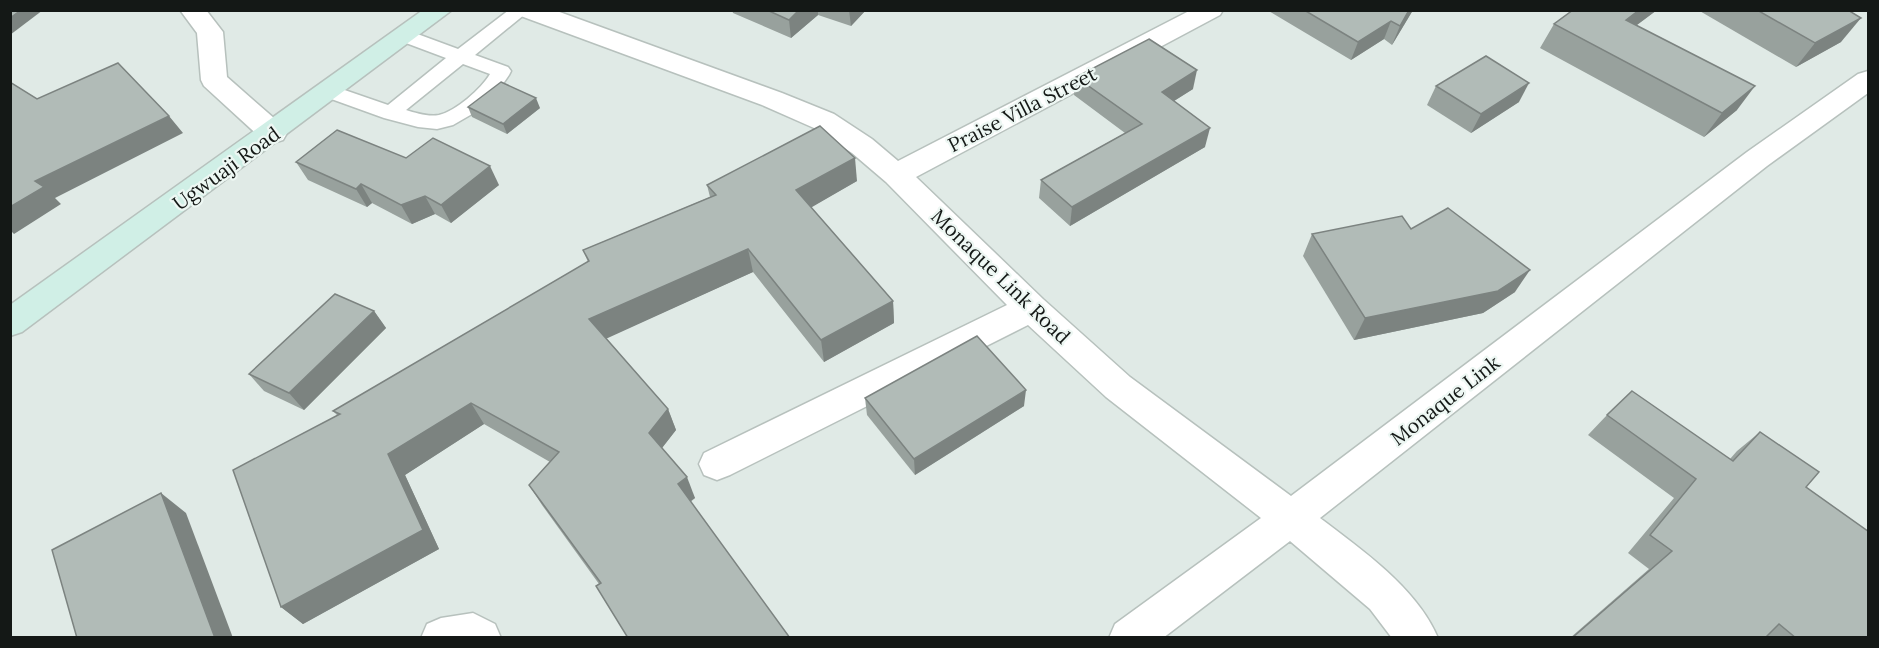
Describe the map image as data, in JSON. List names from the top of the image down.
{
  "streets": {
    "main road": ["Ugwuaji Road"],
    "street": ["Praise Villa Street", "Monaque Link Road", "Monaque Link"]
  },
  "crossings": [
    ["Praise Villa Street", "Monaque Link Road"],
    ["Monaque Link Road", "Monaque Link"]
  ]
}
